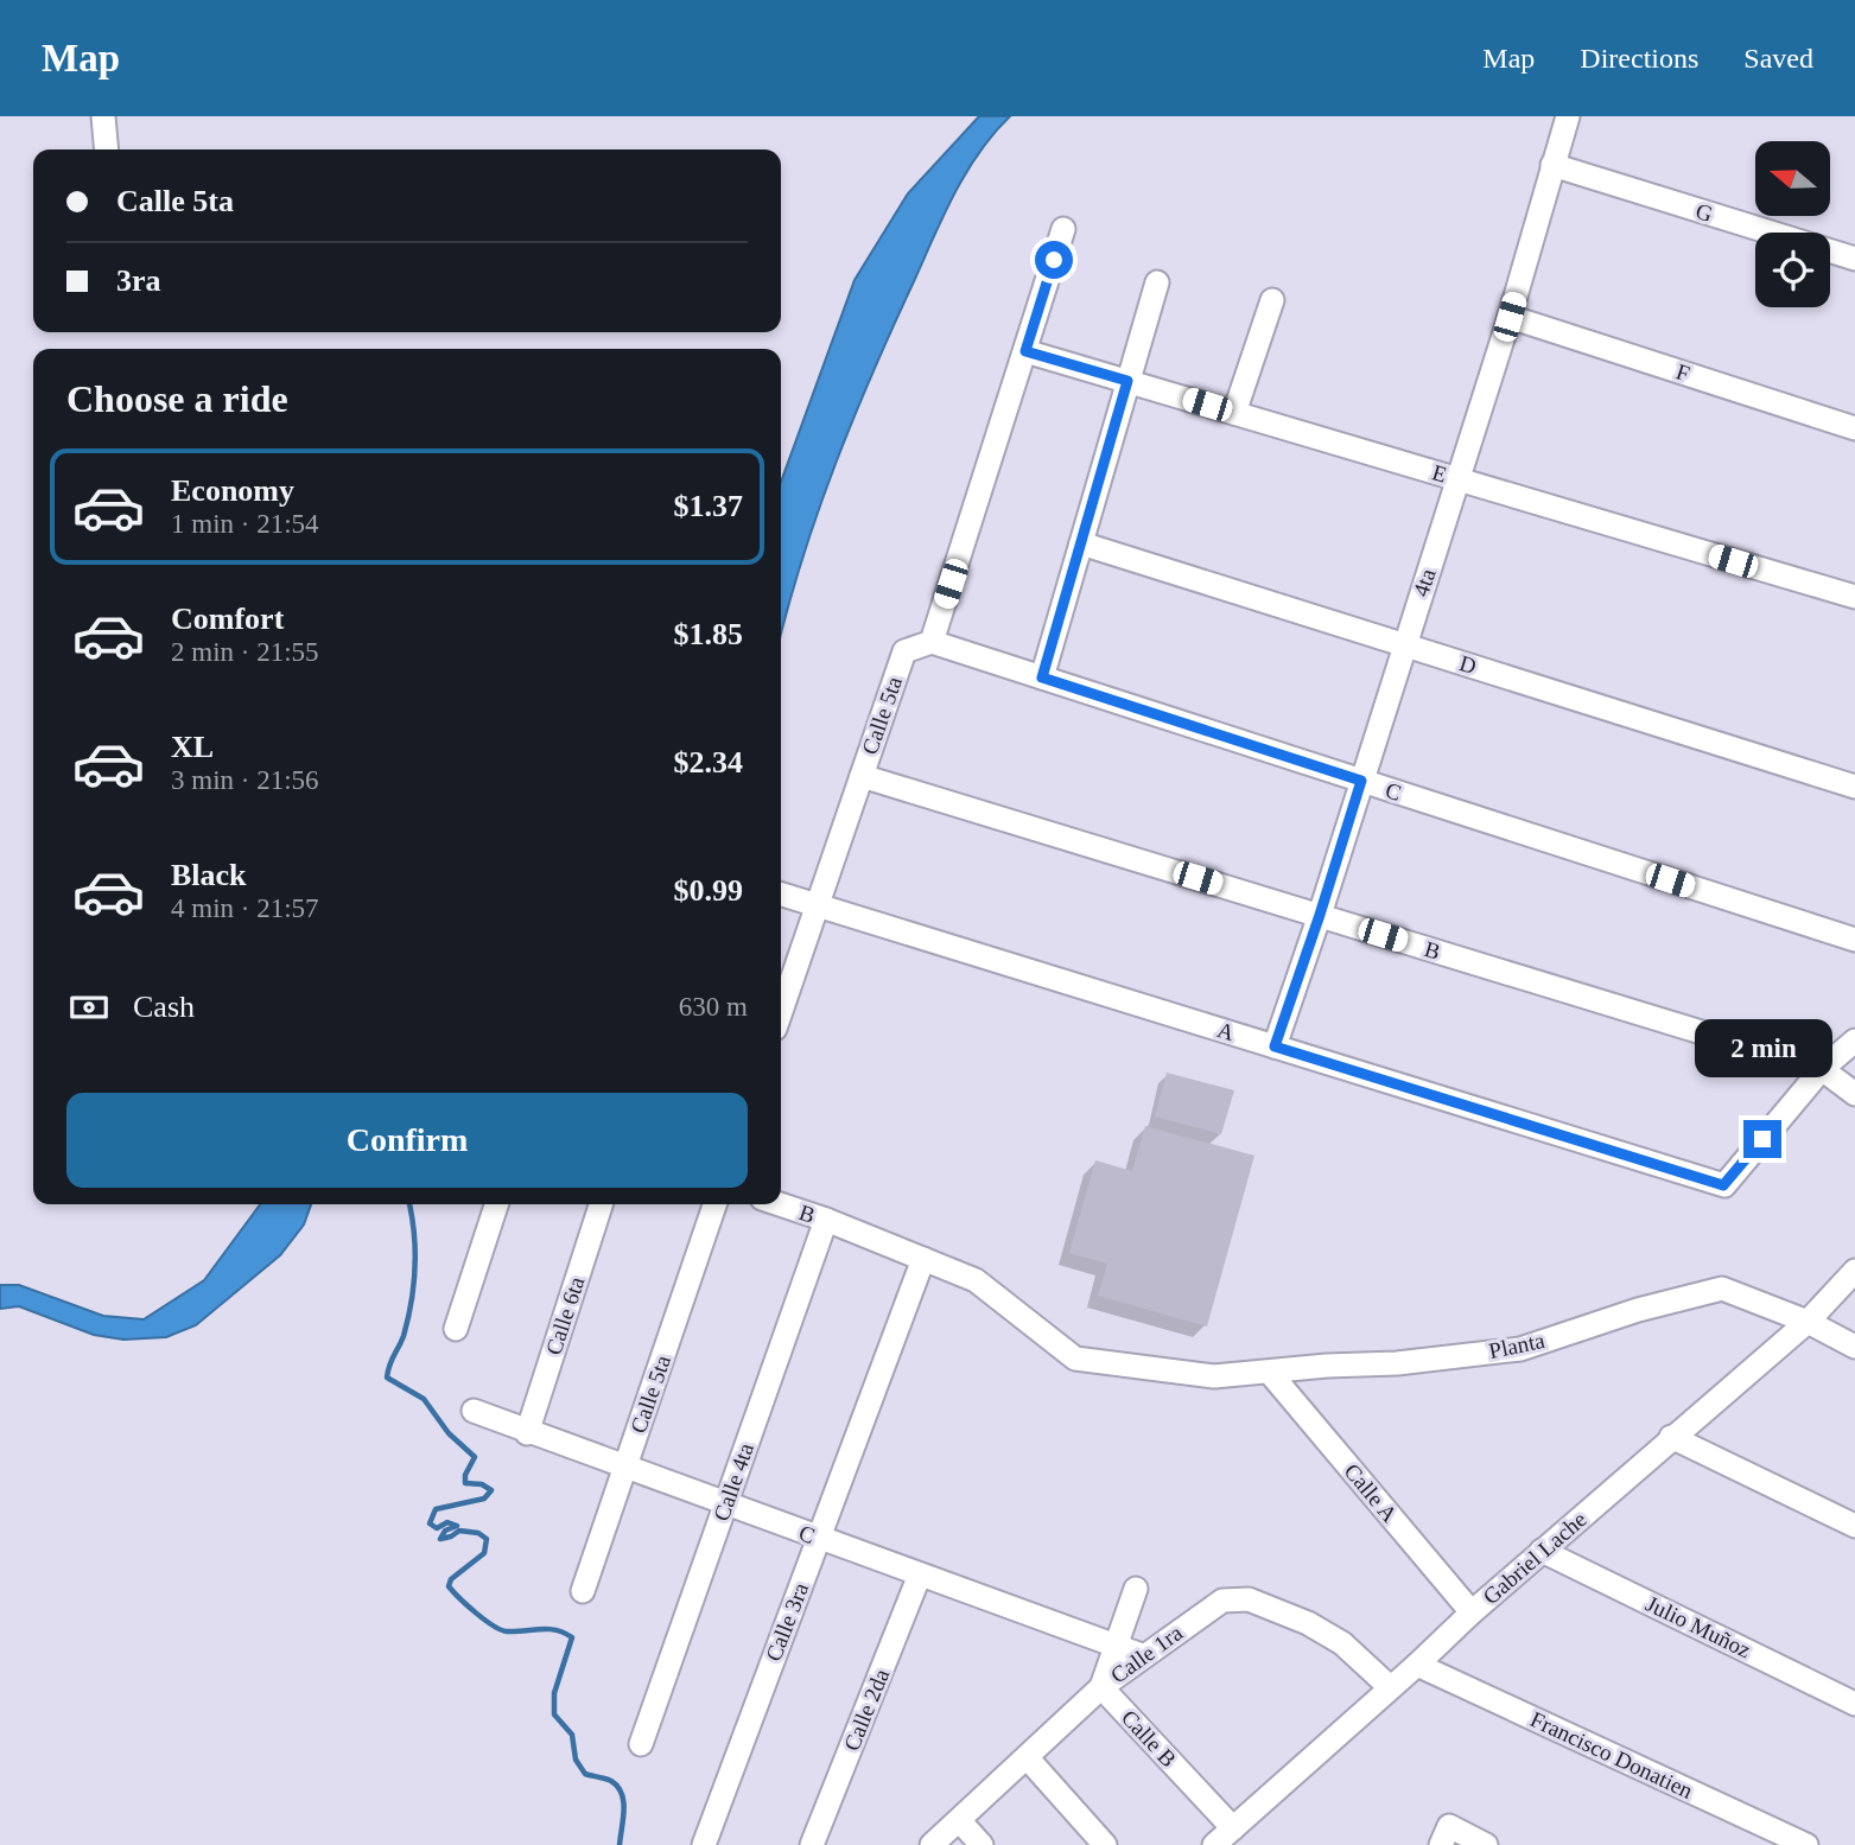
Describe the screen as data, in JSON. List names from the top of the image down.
{
  "streets": {
    "street": [
      "G",
      "F",
      "E",
      "4ta",
      "D",
      "Calle 5ta",
      "C",
      "B",
      "A",
      "Calle 6ta",
      "Planta",
      "Calle 4ta",
      "Calle A",
      "Gabriel Lache",
      "Calle 3ra",
      "Julio Muñoz",
      "Calle 1ra",
      "Calle 2da",
      "Calle B",
      "Francisco Donatien"
    ]
  },
  "crossings": [
    ["G", "4ta"],
    ["F", "4ta"],
    ["E", "4ta"],
    ["4ta", "D"],
    ["4ta", "C"],
    ["4ta", "B"],
    ["4ta", "A"],
    ["Calle 5ta", "C"],
    ["Calle 5ta", "B"],
    ["Calle 5ta", "A"],
    ["C", "Calle 6ta"],
    ["C", "Calle 4ta"],
    ["C", "Calle 3ra"],
    ["C", "Calle 1ra"],
    ["C", "Calle 2da"],
    ["B", "A"],
    ["B", "Planta"],
    ["B", "Calle 4ta"],
    ["B", "Calle 3ra"],
    ["Planta", "Calle A"],
    ["Planta", "Gabriel Lache"],
    ["Calle A", "Gabriel Lache"],
    ["Gabriel Lache", "Julio Muñoz"],
    ["Gabriel Lache", "Calle 1ra"],
    ["Gabriel Lache", "Calle B"],
    ["Gabriel Lache", "Francisco Donatien"],
    ["Calle 1ra", "Calle B"]
  ],
  "north": "left",
  "page": {
    "header": "Map",
    "nav": ["Map", "Directions", "Saved"],
    "banner": ["Calle 5ta", "3ra"],
    "heading": "Choose a ride",
    "list": [
      {
        "name": "Economy",
        "note": "1 min · 21:54",
        "value": "$1.37"
      },
      {
        "name": "Comfort",
        "note": "2 min · 21:55",
        "value": "$1.85"
      },
      {
        "name": "XL",
        "note": "3 min · 21:56",
        "value": "$2.34"
      },
      {
        "name": "Black",
        "note": "4 min · 21:57",
        "value": "$0.99"
      }
    ],
    "pay": ["Cash", "630 m"],
    "bubble": "2 min",
    "buttons": "Confirm"
  }
}
